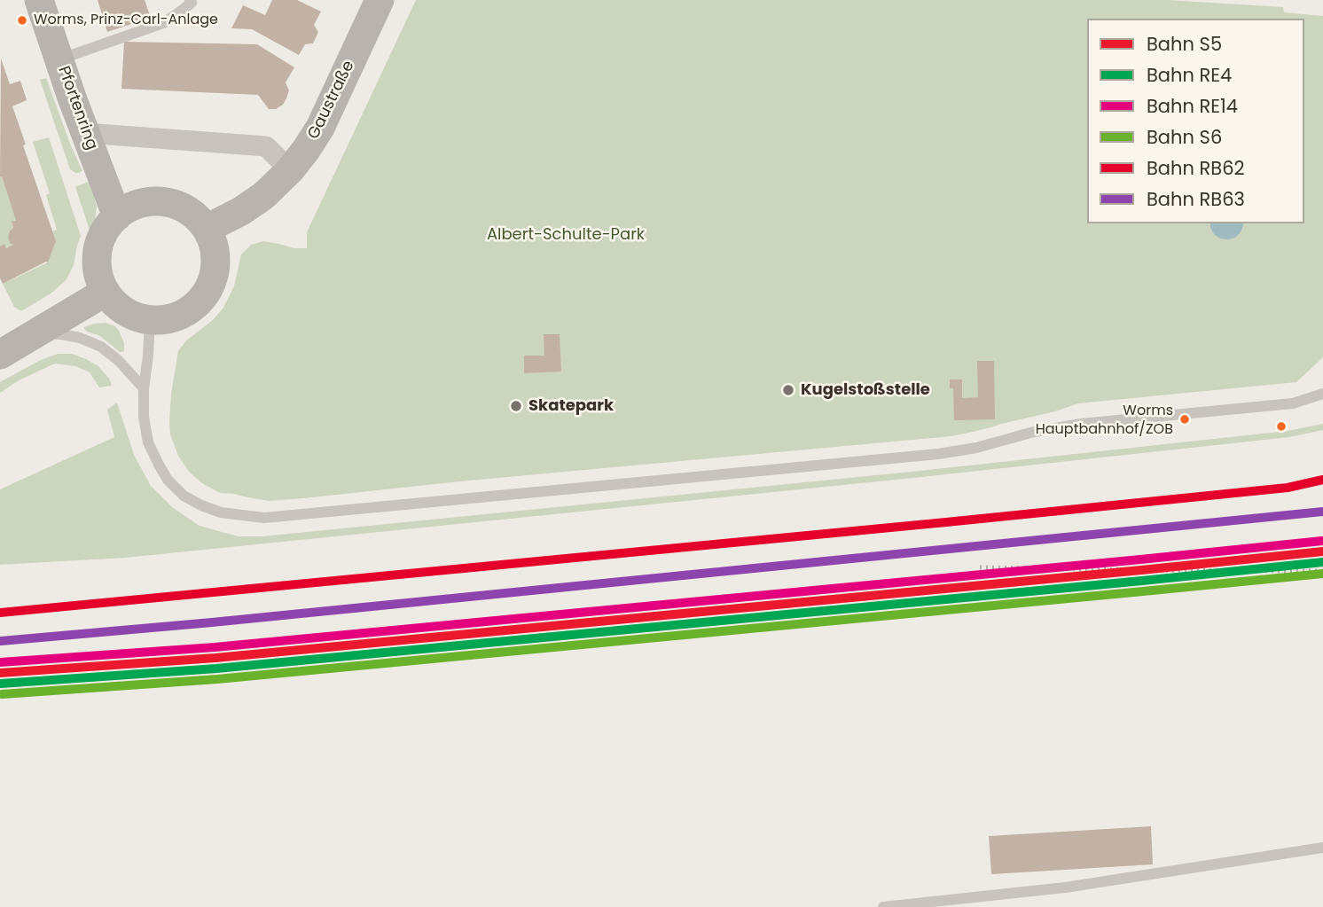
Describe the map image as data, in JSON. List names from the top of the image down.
{
  "streets": {
    "main road": ["Gaustraße", "Pfortenring"]
  },
  "crossings": [
    ["Gaustraße", "Pfortenring"]
  ],
  "parks": ["Albert-Schulte-Park"],
  "places": [
    "Worms, Prinz-Carl-Anlage",
    "Kugelstoßstelle",
    "Skatepark",
    "Worms Hauptbahnhof/ZOB"
  ],
  "lines": [
    "rail line RB62",
    "rail line RB63",
    "rail line RE14",
    "rail line S5",
    "rail line RE4",
    "rail line S6"
  ],
  "legend": [
    "Bahn S5",
    "Bahn RE4",
    "Bahn RE14",
    "Bahn S6",
    "Bahn RB62",
    "Bahn RB63"
  ]
}
